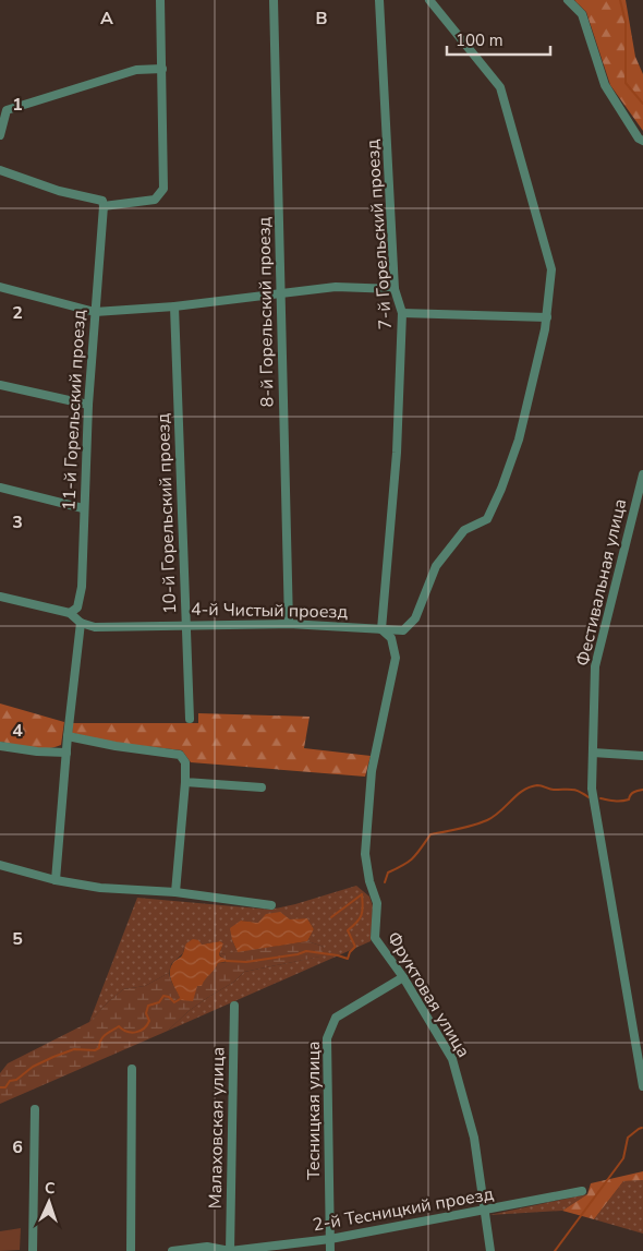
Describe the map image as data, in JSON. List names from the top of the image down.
{
  "streets": {
    "street": [
      "7-й Горельский проезд",
      "8-й Горельский проезд",
      "11-й Горельский проезд",
      "10-й Горельский проезд",
      "Фестивальная улица",
      "4-й Чистый проезд",
      "Фруктовая улица",
      "Тесницкая улица",
      "Малаховская улица",
      "2-й Тесницкий проезд"
    ]
  },
  "crossings": [
    ["7-й Горельский проезд", "4-й Чистый проезд"],
    ["7-й Горельский проезд", "Фруктовая улица"],
    ["8-й Горельский проезд", "4-й Чистый проезд"],
    ["11-й Горельский проезд", "4-й Чистый проезд"],
    ["10-й Горельский проезд", "4-й Чистый проезд"],
    ["4-й Чистый проезд", "Фруктовая улица"],
    ["Фруктовая улица", "Тесницкая улица"],
    ["Фруктовая улица", "2-й Тесницкий проезд"],
    ["Тесницкая улица", "2-й Тесницкий проезд"],
    ["Малаховская улица", "2-й Тесницкий проезд"]
  ],
  "scale_bar": "100 m",
  "north": "top",
  "grid": {
    "columns": ["A", "B"],
    "rows": [
      "1",
      "2",
      "3",
      "4",
      "5",
      "6"
    ]
  }
}
